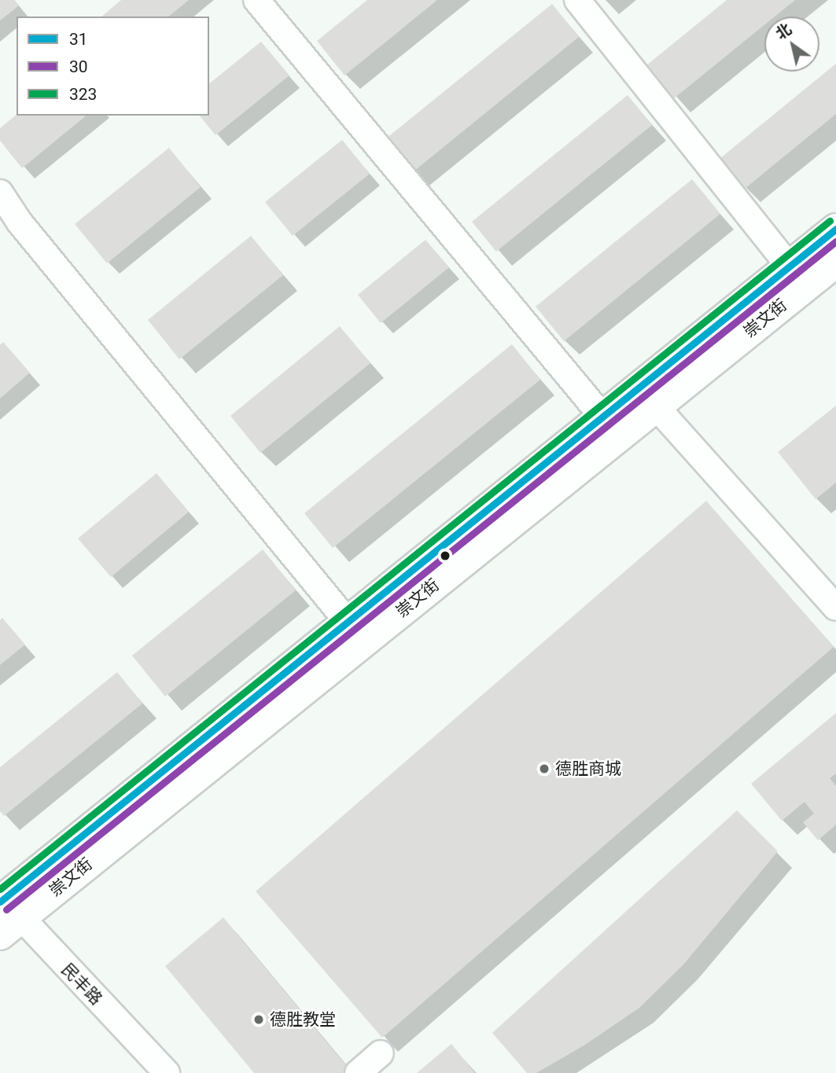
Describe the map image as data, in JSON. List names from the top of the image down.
{
  "streets": {
    "street": ["崇文街", "民丰路"]
  },
  "crossings": [
    ["崇文街", "民丰路"]
  ],
  "places": ["德胜商城", "德胜教堂"],
  "lines": ["transit line 323", "transit line 31", "transit line 30"],
  "legend": ["31", "30", "323"],
  "north": "top left"
}
